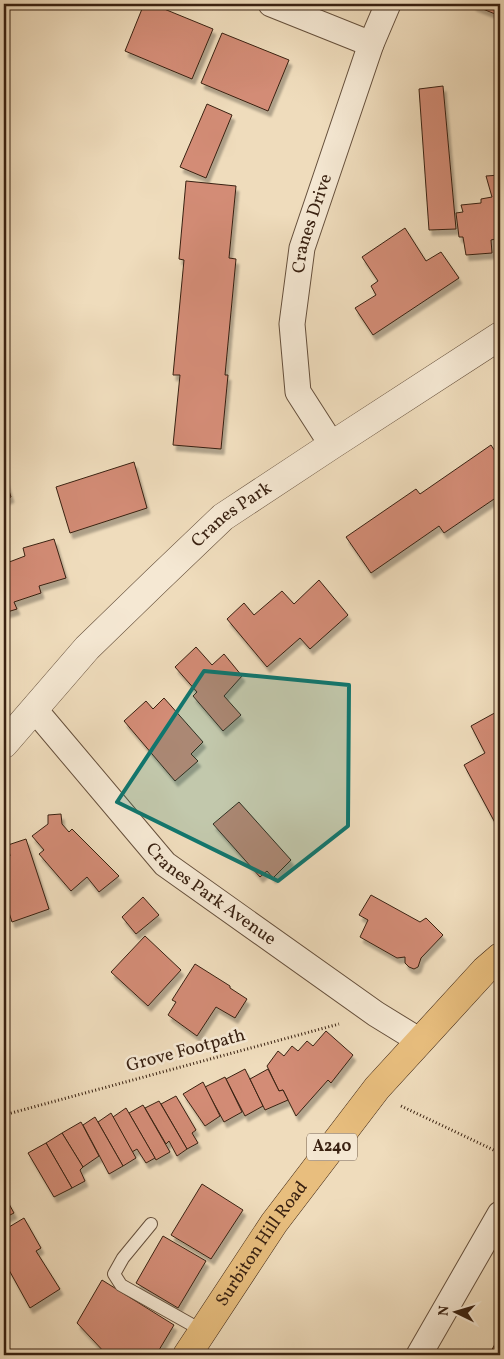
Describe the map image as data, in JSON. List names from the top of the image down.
{
  "streets": {
    "main road": ["A240", "Surbiton Hill Road"],
    "street": ["Cranes Drive", "Cranes Park", "Cranes Park Avenue"],
    "path": ["Grove Footpath"]
  },
  "crossings": [
    ["Cranes Drive", "Cranes Park"],
    ["Cranes Park", "Cranes Park Avenue"],
    ["Cranes Park Avenue", "Grove Footpath"],
    ["Cranes Park Avenue", "Surbiton Hill Road"]
  ],
  "north": "left"
}
